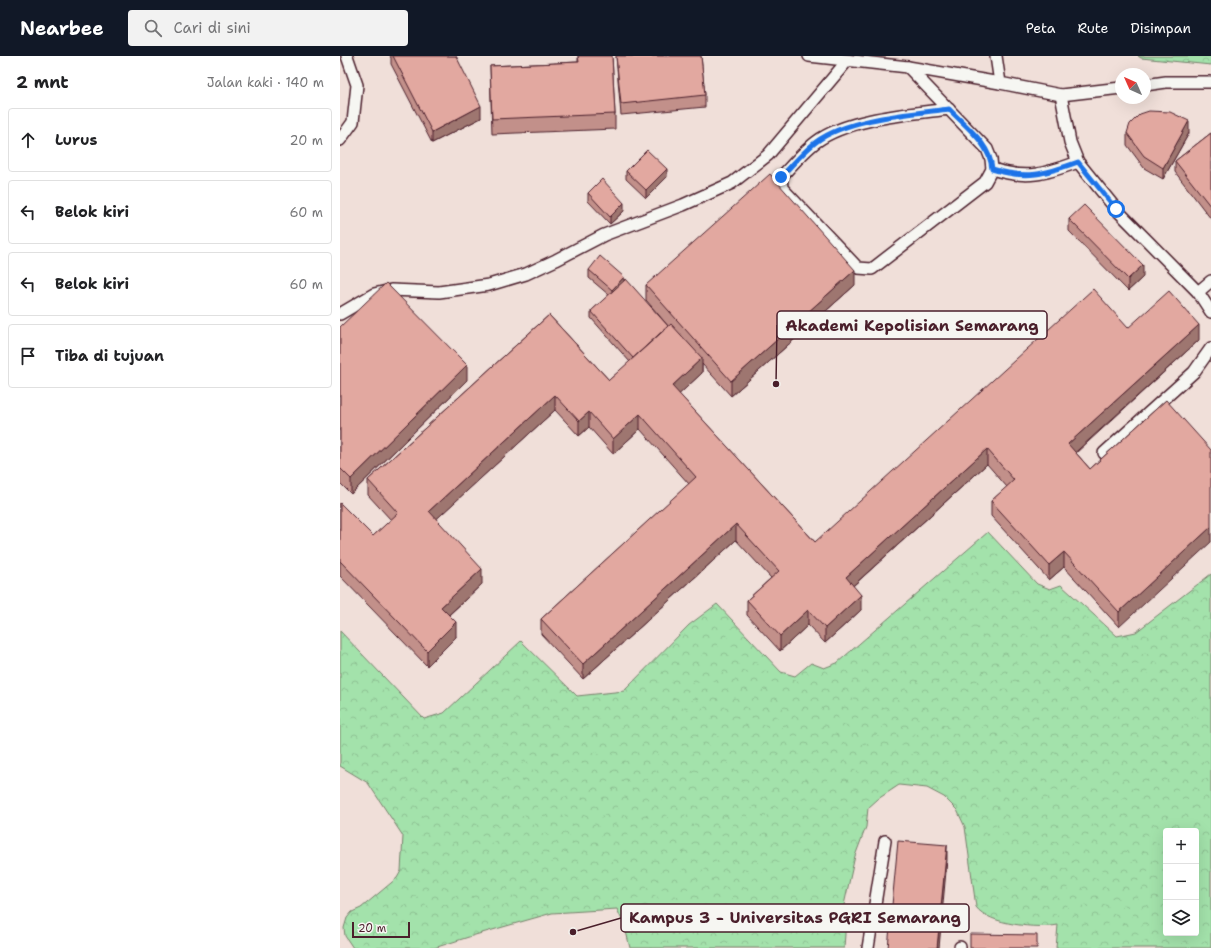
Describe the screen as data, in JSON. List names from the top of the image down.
{
  "places": ["Akademi Kepolisian Semarang", "Kampus 3 - Universitas PGRI Semarang"],
  "scale_bar": "20 m",
  "north": "top left",
  "page": {
    "header": "Nearbee",
    "search": "Cari di sini",
    "nav": ["Peta", "Rute", "Disimpan"],
    "heading": ["2 mnt", "Jalan kaki · 140 m"],
    "list": [
      ["Lurus", "20 m"],
      ["Belok kiri", "60 m"],
      ["Belok kiri", "60 m"],
      "Tiba di tujuan"
    ],
    "map_buttons": ["+", "−"],
    "scale": "20 m"
  }
}
